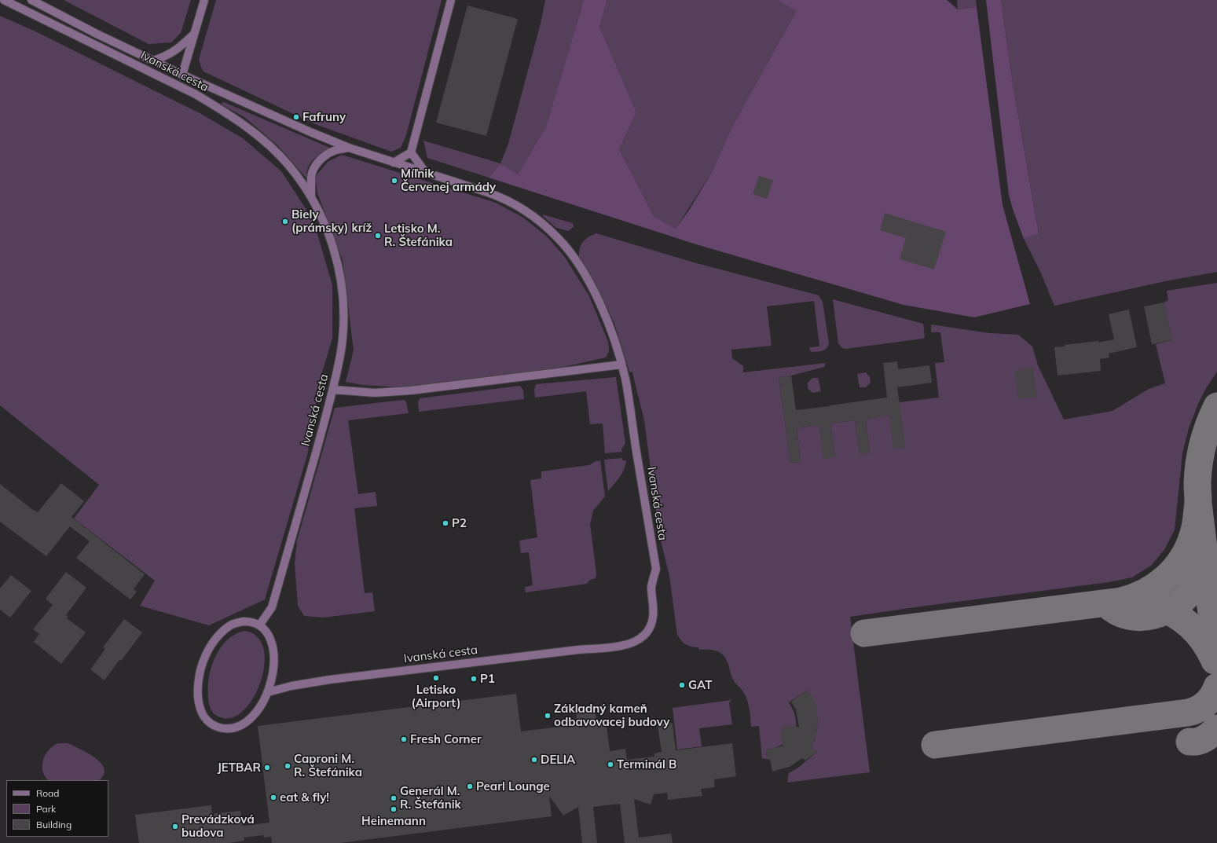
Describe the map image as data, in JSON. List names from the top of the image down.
{
  "streets": {
    "street": ["Ivanská cesta"]
  },
  "places": [
    "Fafruny",
    "Míľnik Červenej armády",
    "Biely (prámsky) kríž",
    "Letisko M. R. Štefánika",
    "P2",
    "Letisko (Airport)",
    "P1",
    "GAT",
    "Základný kameň odbavovacej budovy",
    "Fresh Corner",
    "DELIA",
    "Terminál B",
    "Caproni M. R. Štefánika",
    "JETBAR",
    "Pearl Lounge",
    "eat & fly!",
    "Generál M. R. Štefánik",
    "Heinemann",
    "Prevádzková budova"
  ],
  "legend": ["Road", "Park", "Building"]
}
